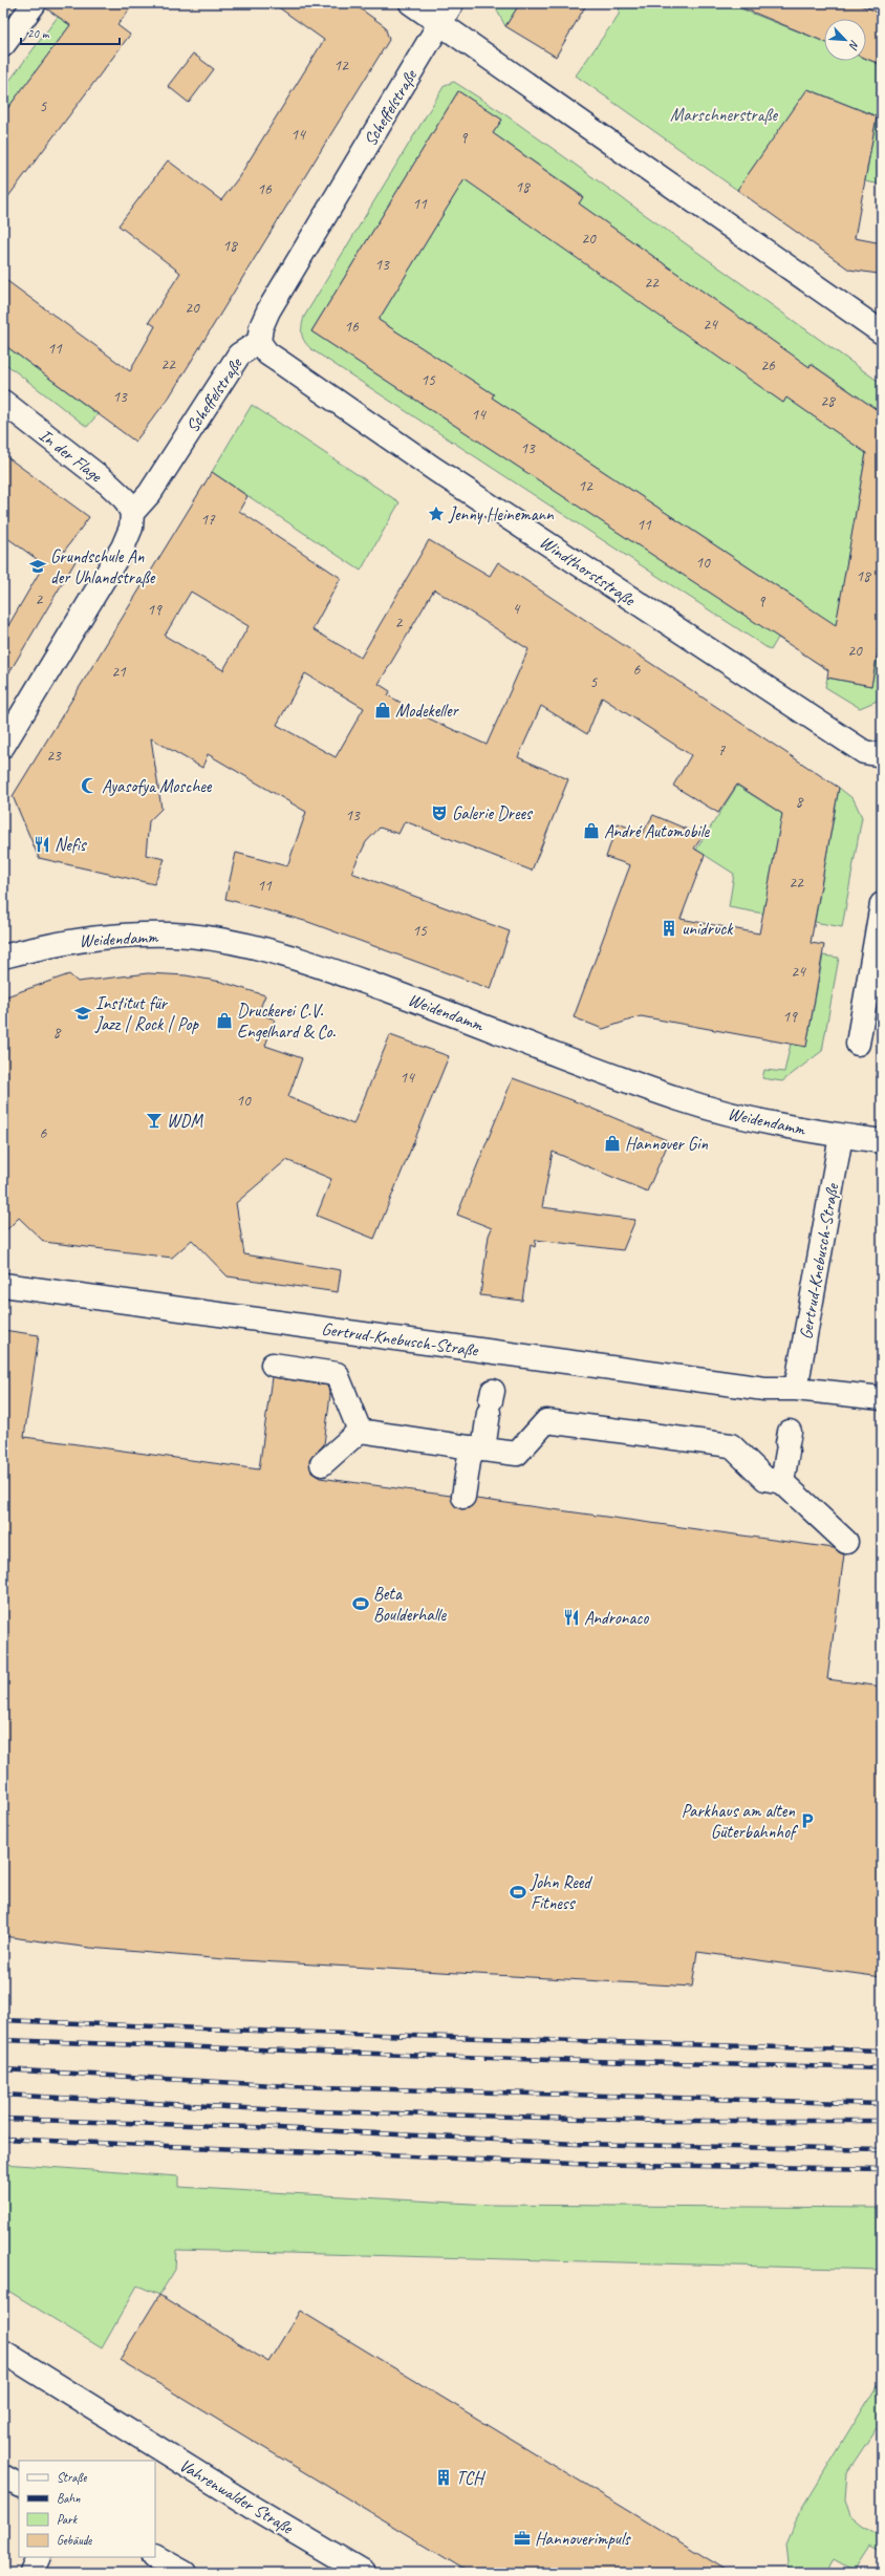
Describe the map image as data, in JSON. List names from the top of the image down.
{
  "streets": {
    "street": [
      "Scheffelstraße",
      "In der Flage",
      "Windthorststraße",
      "Weidendamm",
      "Gertrud-Knebusch-Straße",
      "Vahrenwalder Straße"
    ]
  },
  "crossings": [
    ["Scheffelstraße", "In der Flage"],
    ["Scheffelstraße", "Windthorststraße"],
    ["Weidendamm", "Gertrud-Knebusch-Straße"]
  ],
  "parks": ["Marschnerstraße"],
  "places": {
    "place": ["Jenny Heinemann"],
    "school or university": ["Grundschule An der Uhlandstraße", "Institut für Jazz | Rock | Pop"],
    "shop": [
      "Modekeller",
      "André Automobile",
      "Druckerei C.V. Engelhard & Co.",
      "Hannover Gin"
    ],
    "mosque": ["Ayasofya Moschee"],
    "theatre": ["Galerie Drees"],
    "restaurant": ["Nefis", "Andronaco"],
    "building": ["unidruck", "TCH"],
    "bar": ["WDM"],
    "sports": ["Beta Boulderhalle", "John Reed Fitness"],
    "parking": ["Parkhaus am alten Güterbahnhof"],
    "office": ["Hannoverimpuls"]
  },
  "house_numbers": [
    "12",
    "5",
    "14",
    "9",
    "18",
    "16",
    "11",
    "20",
    "18",
    "13",
    "22",
    "20",
    "24",
    "16",
    "11",
    "22",
    "26",
    "15",
    "13",
    "28",
    "14",
    "13",
    "12",
    "17",
    "11",
    "10",
    "18",
    "2",
    "9",
    "4",
    "19",
    "2",
    "20",
    "6",
    "21",
    "5",
    "7",
    "23",
    "8",
    "13",
    "22",
    "11",
    "15",
    "24",
    "19",
    "8",
    "14",
    "10",
    "6"
  ],
  "legend": [
    "Straße",
    "Bahn",
    "Park",
    "Gebäude"
  ],
  "scale_bar": "20 m",
  "north": "bottom right"
}
